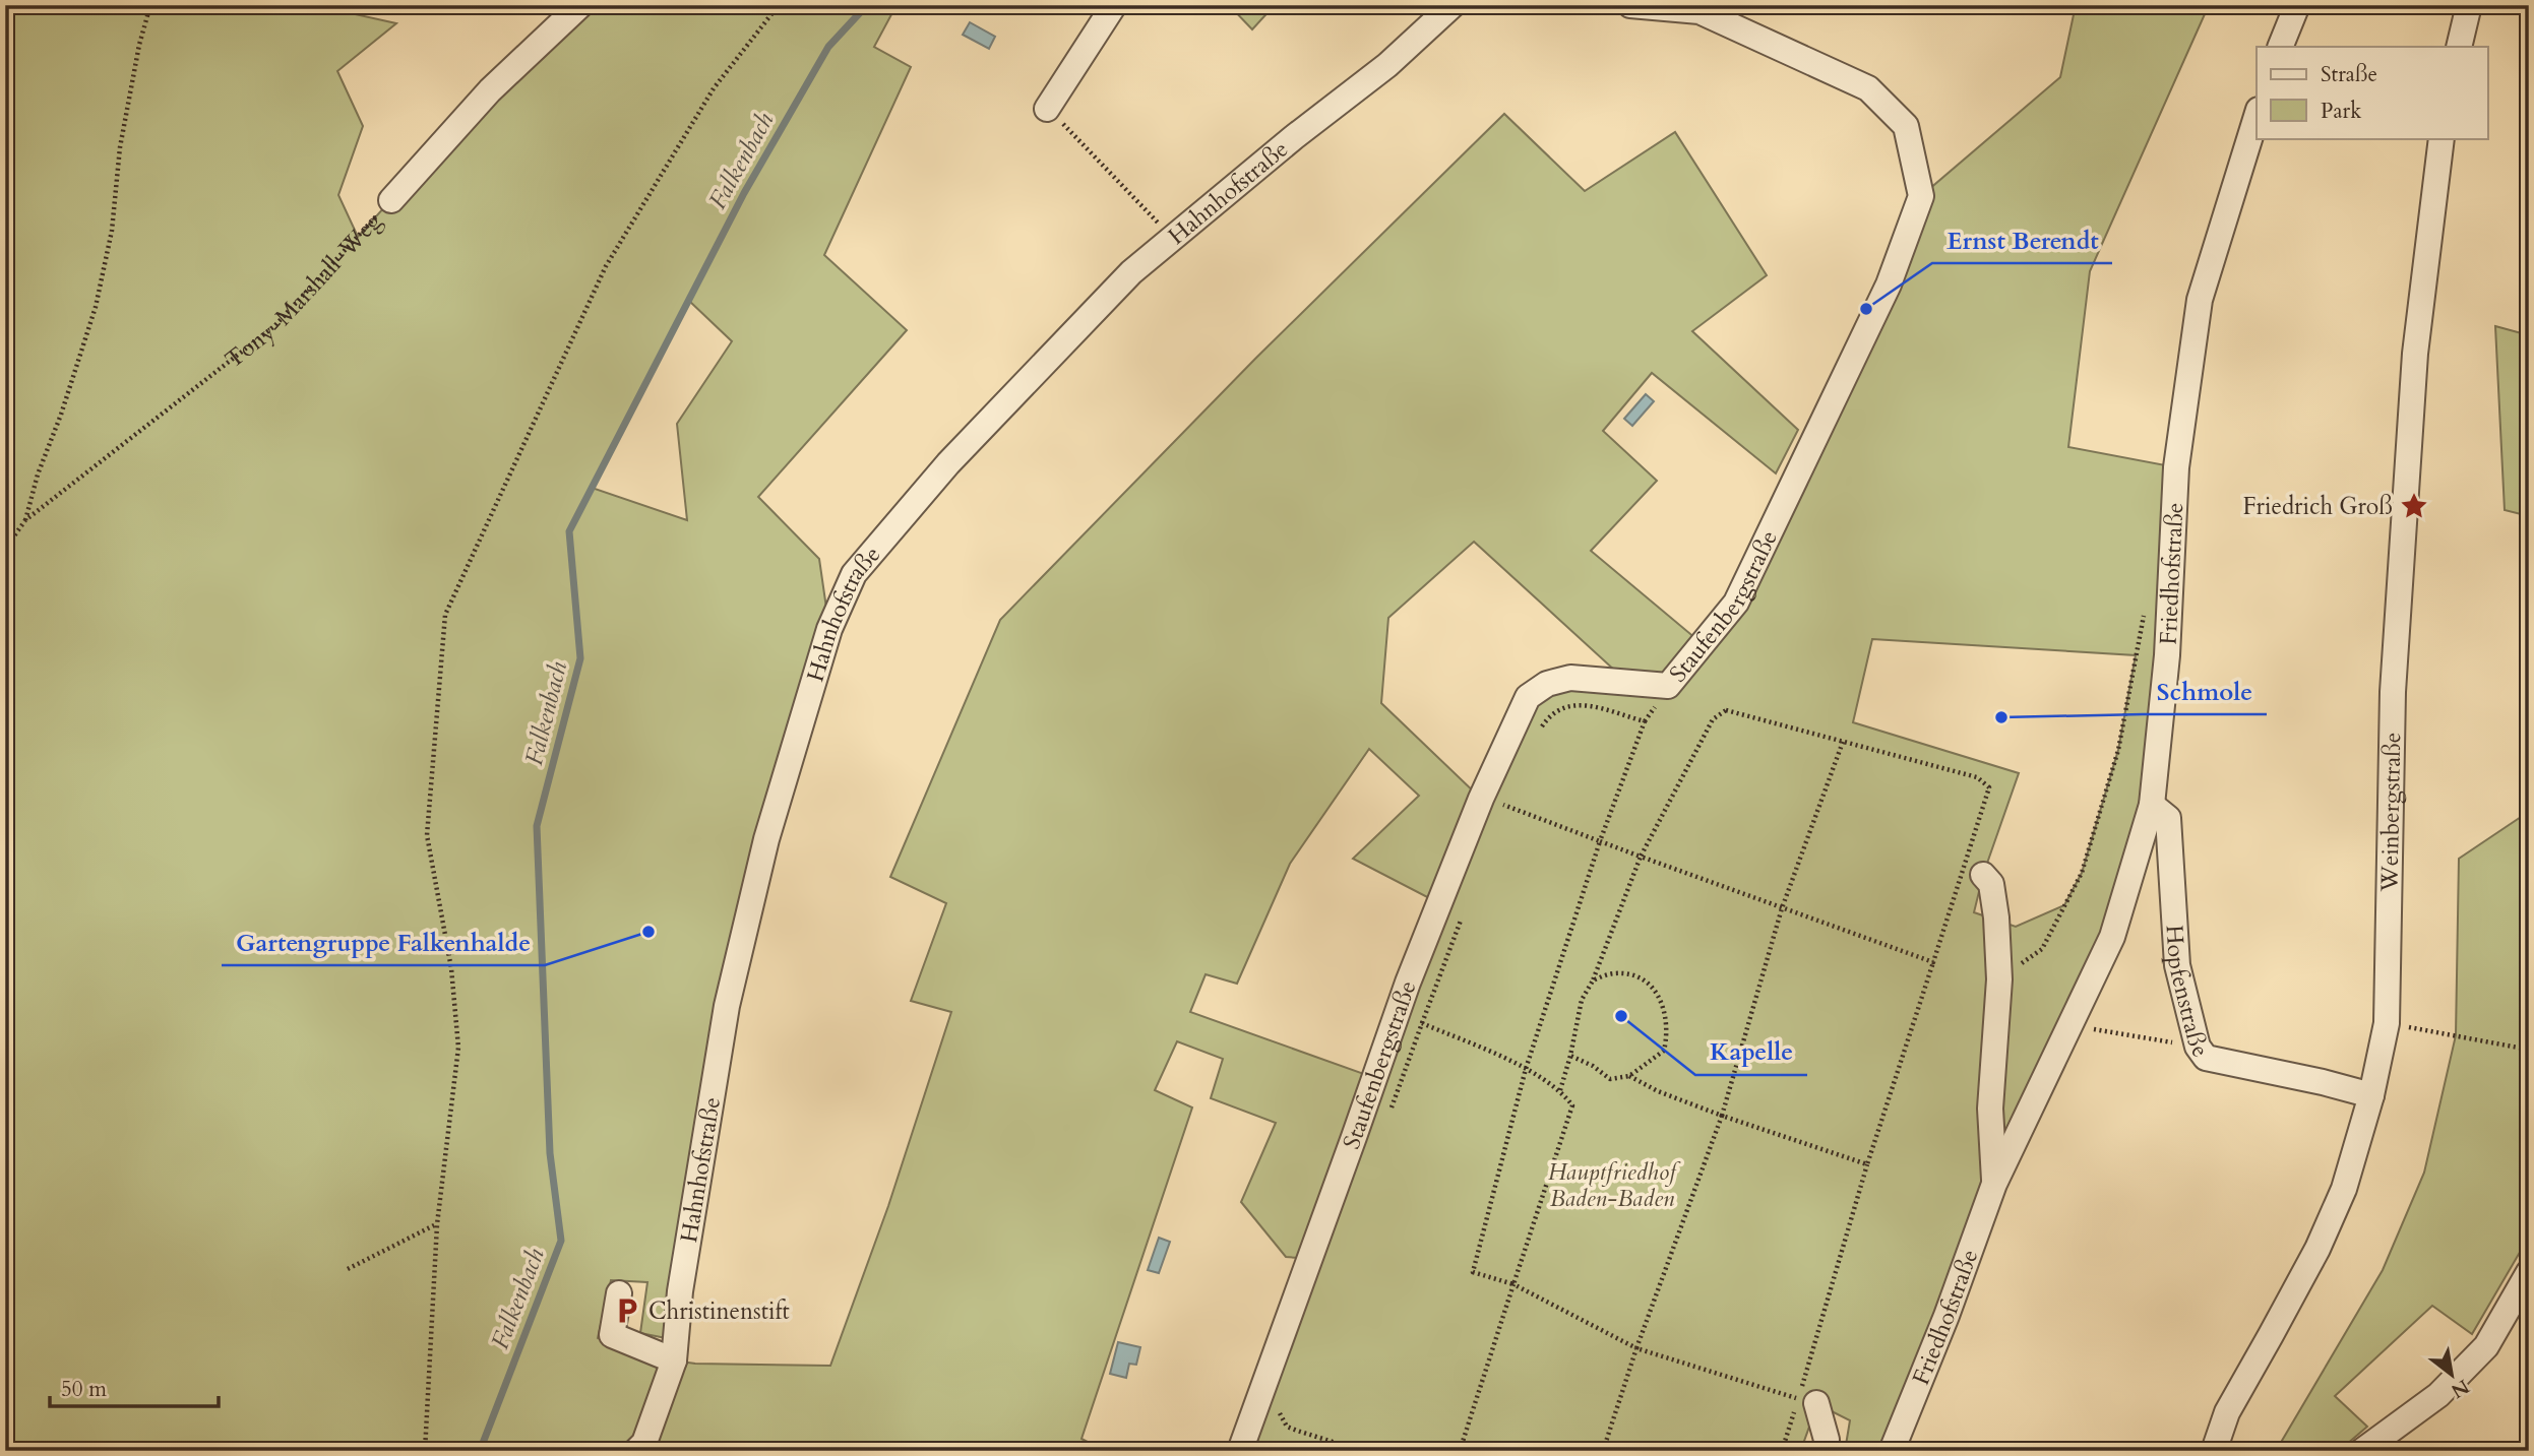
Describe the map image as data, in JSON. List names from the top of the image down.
{
  "streets": {
    "street": [
      "Hahnhofstraße",
      "Tony-Marshall-Weg",
      "Friedhofstraße",
      "Staufenbergstraße",
      "Weinbergstraße",
      "Hopfenstraße"
    ]
  },
  "crossings": [
    ["Friedhofstraße", "Hopfenstraße"],
    ["Weinbergstraße", "Hopfenstraße"]
  ],
  "water": ["Falkenbach"],
  "parks": ["Hauptfriedhof Baden-Baden"],
  "places": {
    "other": [
      "Ernst Berendt",
      "Schmole",
      "Gartengruppe Falkenhalde",
      "Kapelle"
    ],
    "place": ["Friedrich Groß"],
    "parking": ["Christinenstift"]
  },
  "legend": ["Straße", "Park"],
  "scale_bar": "50 m",
  "north": "bottom right"
}
